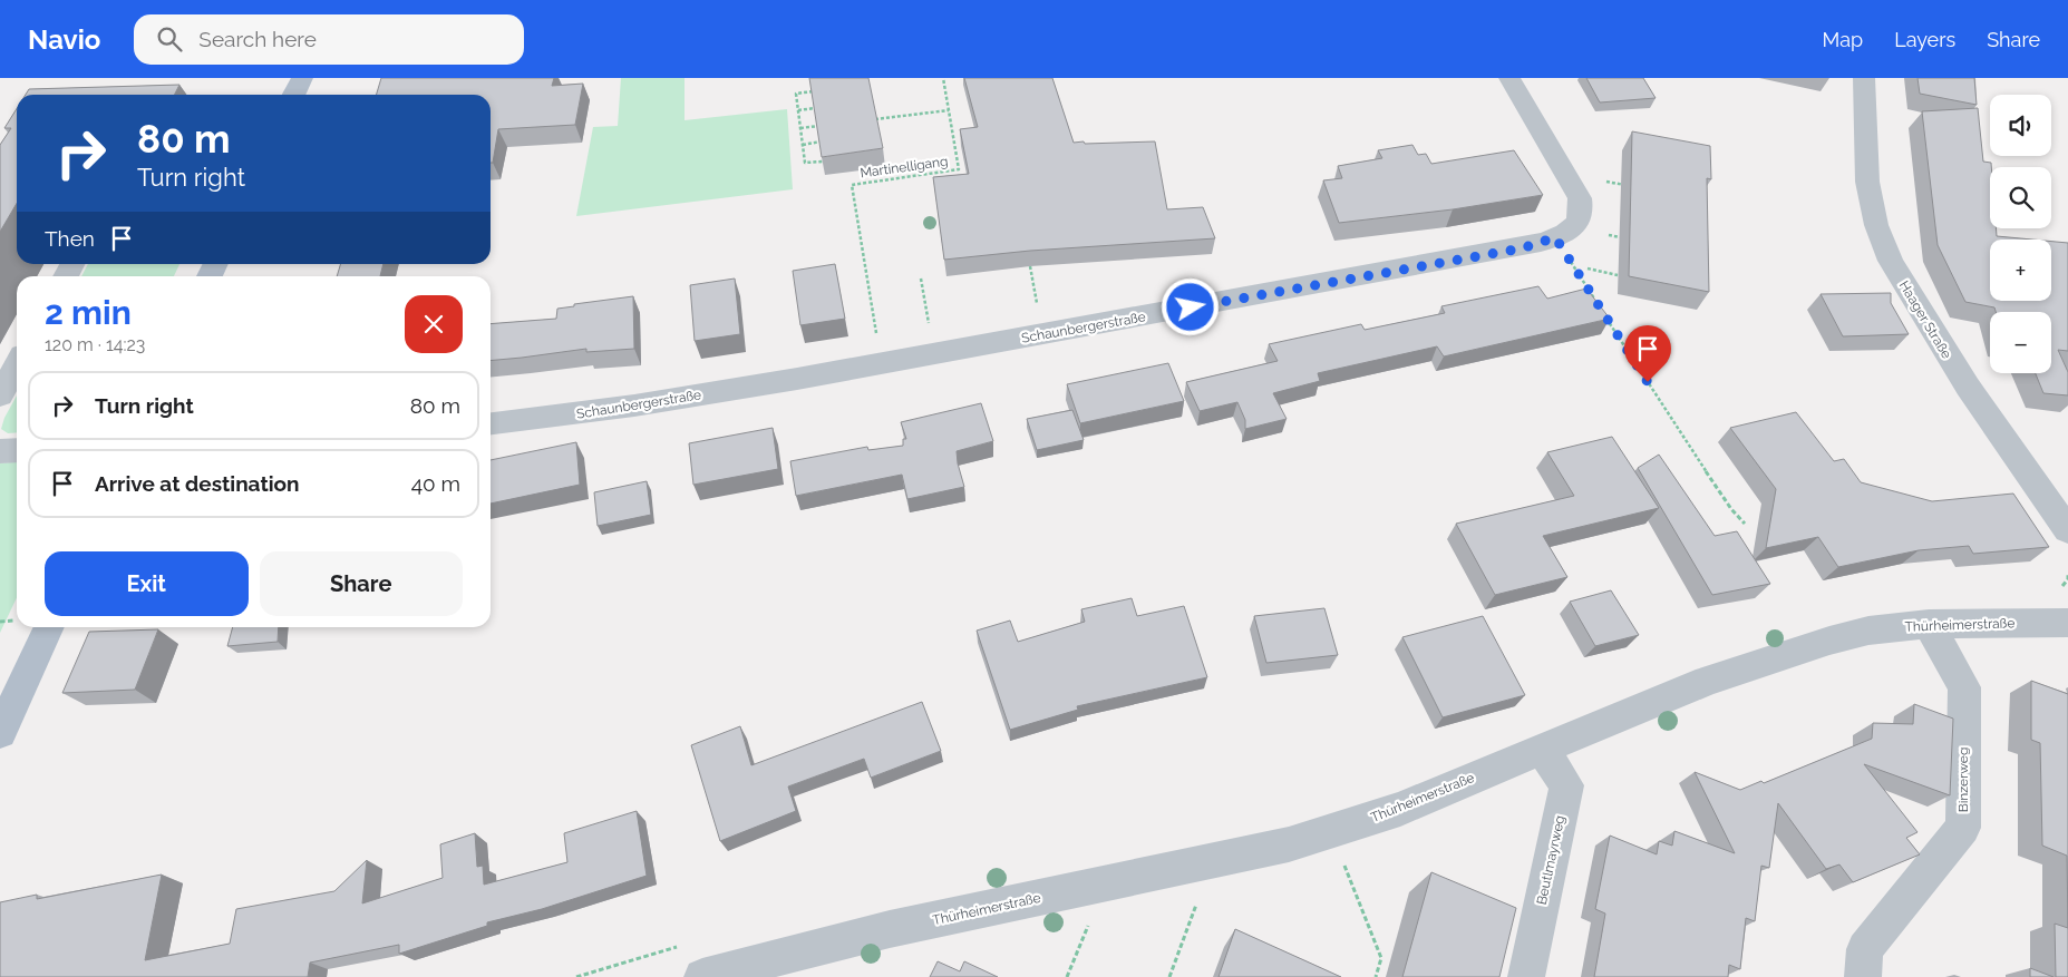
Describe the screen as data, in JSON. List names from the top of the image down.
{
  "streets": {
    "street": [
      "Haager Straße",
      "Schaunbergerstraße",
      "Thürheimerstraße",
      "Binzerweg",
      "Beutlmayrweg"
    ],
    "path": ["Martinelligang"]
  },
  "crossings": [
    ["Martinelligang", "Schaunbergerstraße"],
    ["Thürheimerstraße", "Binzerweg"],
    ["Thürheimerstraße", "Beutlmayrweg"]
  ],
  "page": {
    "header": "Navio",
    "search": "Search here",
    "nav": ["Map", "Layers", "Share"],
    "map_buttons": ["+", "−"],
    "turn": ["80 m", "Turn right"],
    "then": "Then",
    "heading": ["2 min", "120 m · 14:23"],
    "list": [
      {
        "name": "Turn right",
        "value": "80 m"
      },
      {
        "name": "Arrive at destination",
        "value": "40 m"
      }
    ],
    "buttons": ["Exit", "Share"]
  }
}
